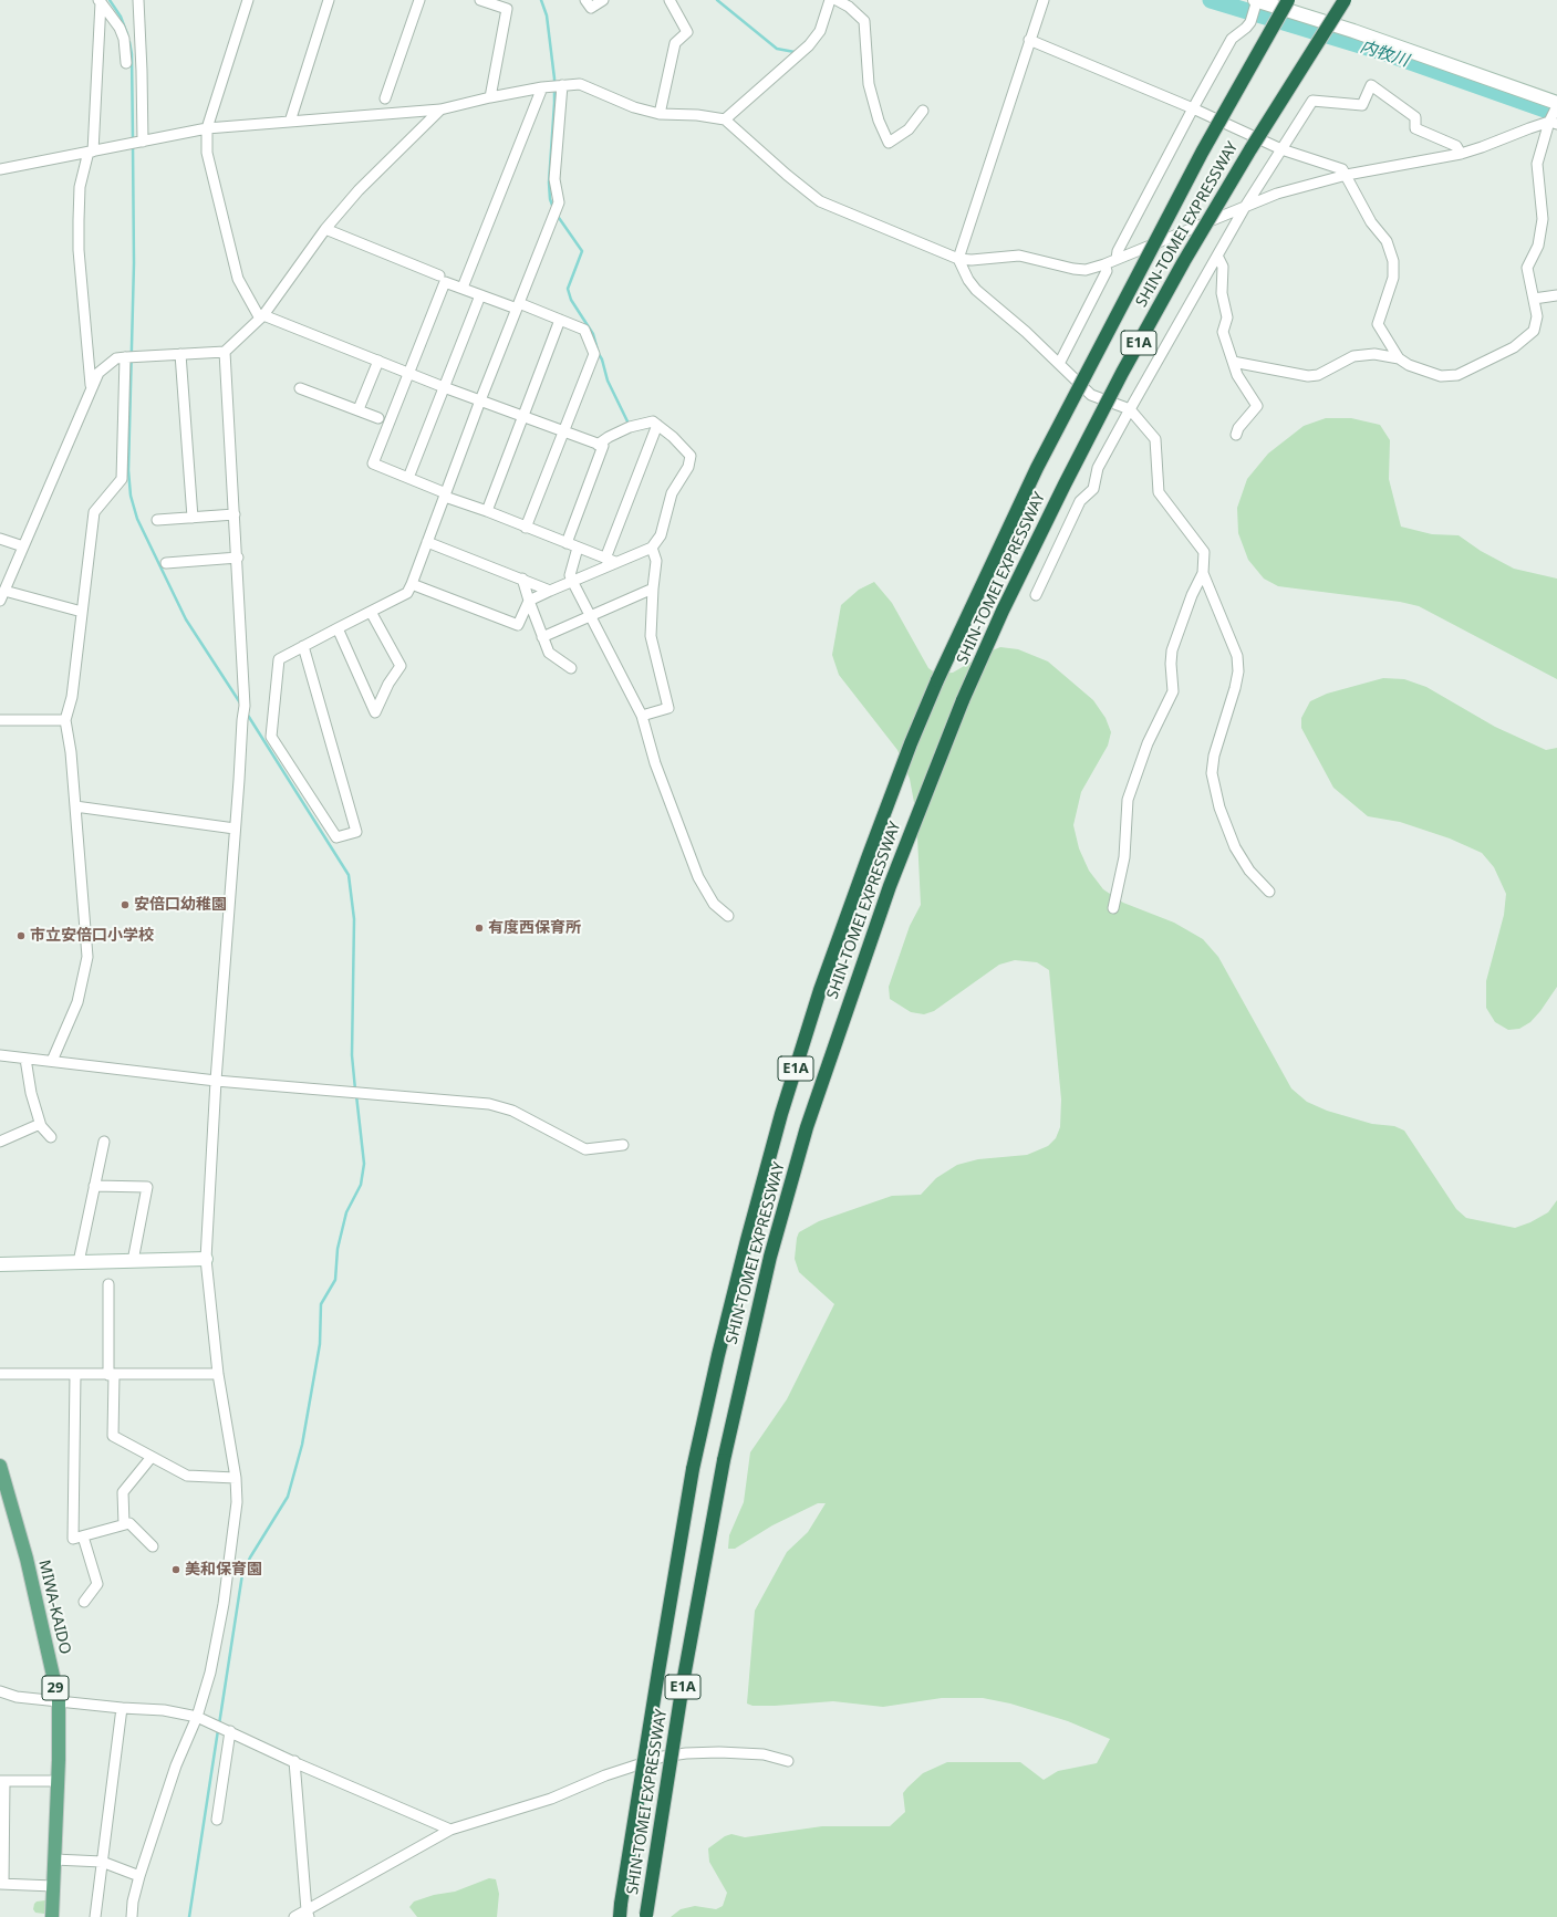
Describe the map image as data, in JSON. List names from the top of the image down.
{
  "streets": {
    "highway": ["SHIN-TOMEI EXPRESSWAY", "E1A"],
    "main road": ["MIWA-KAIDO", "29"]
  },
  "water": ["内牧川"],
  "places": [
    "安倍口幼稚園",
    "有度西保育所",
    "市立安倍口小学校",
    "美和保育園"
  ]
}
